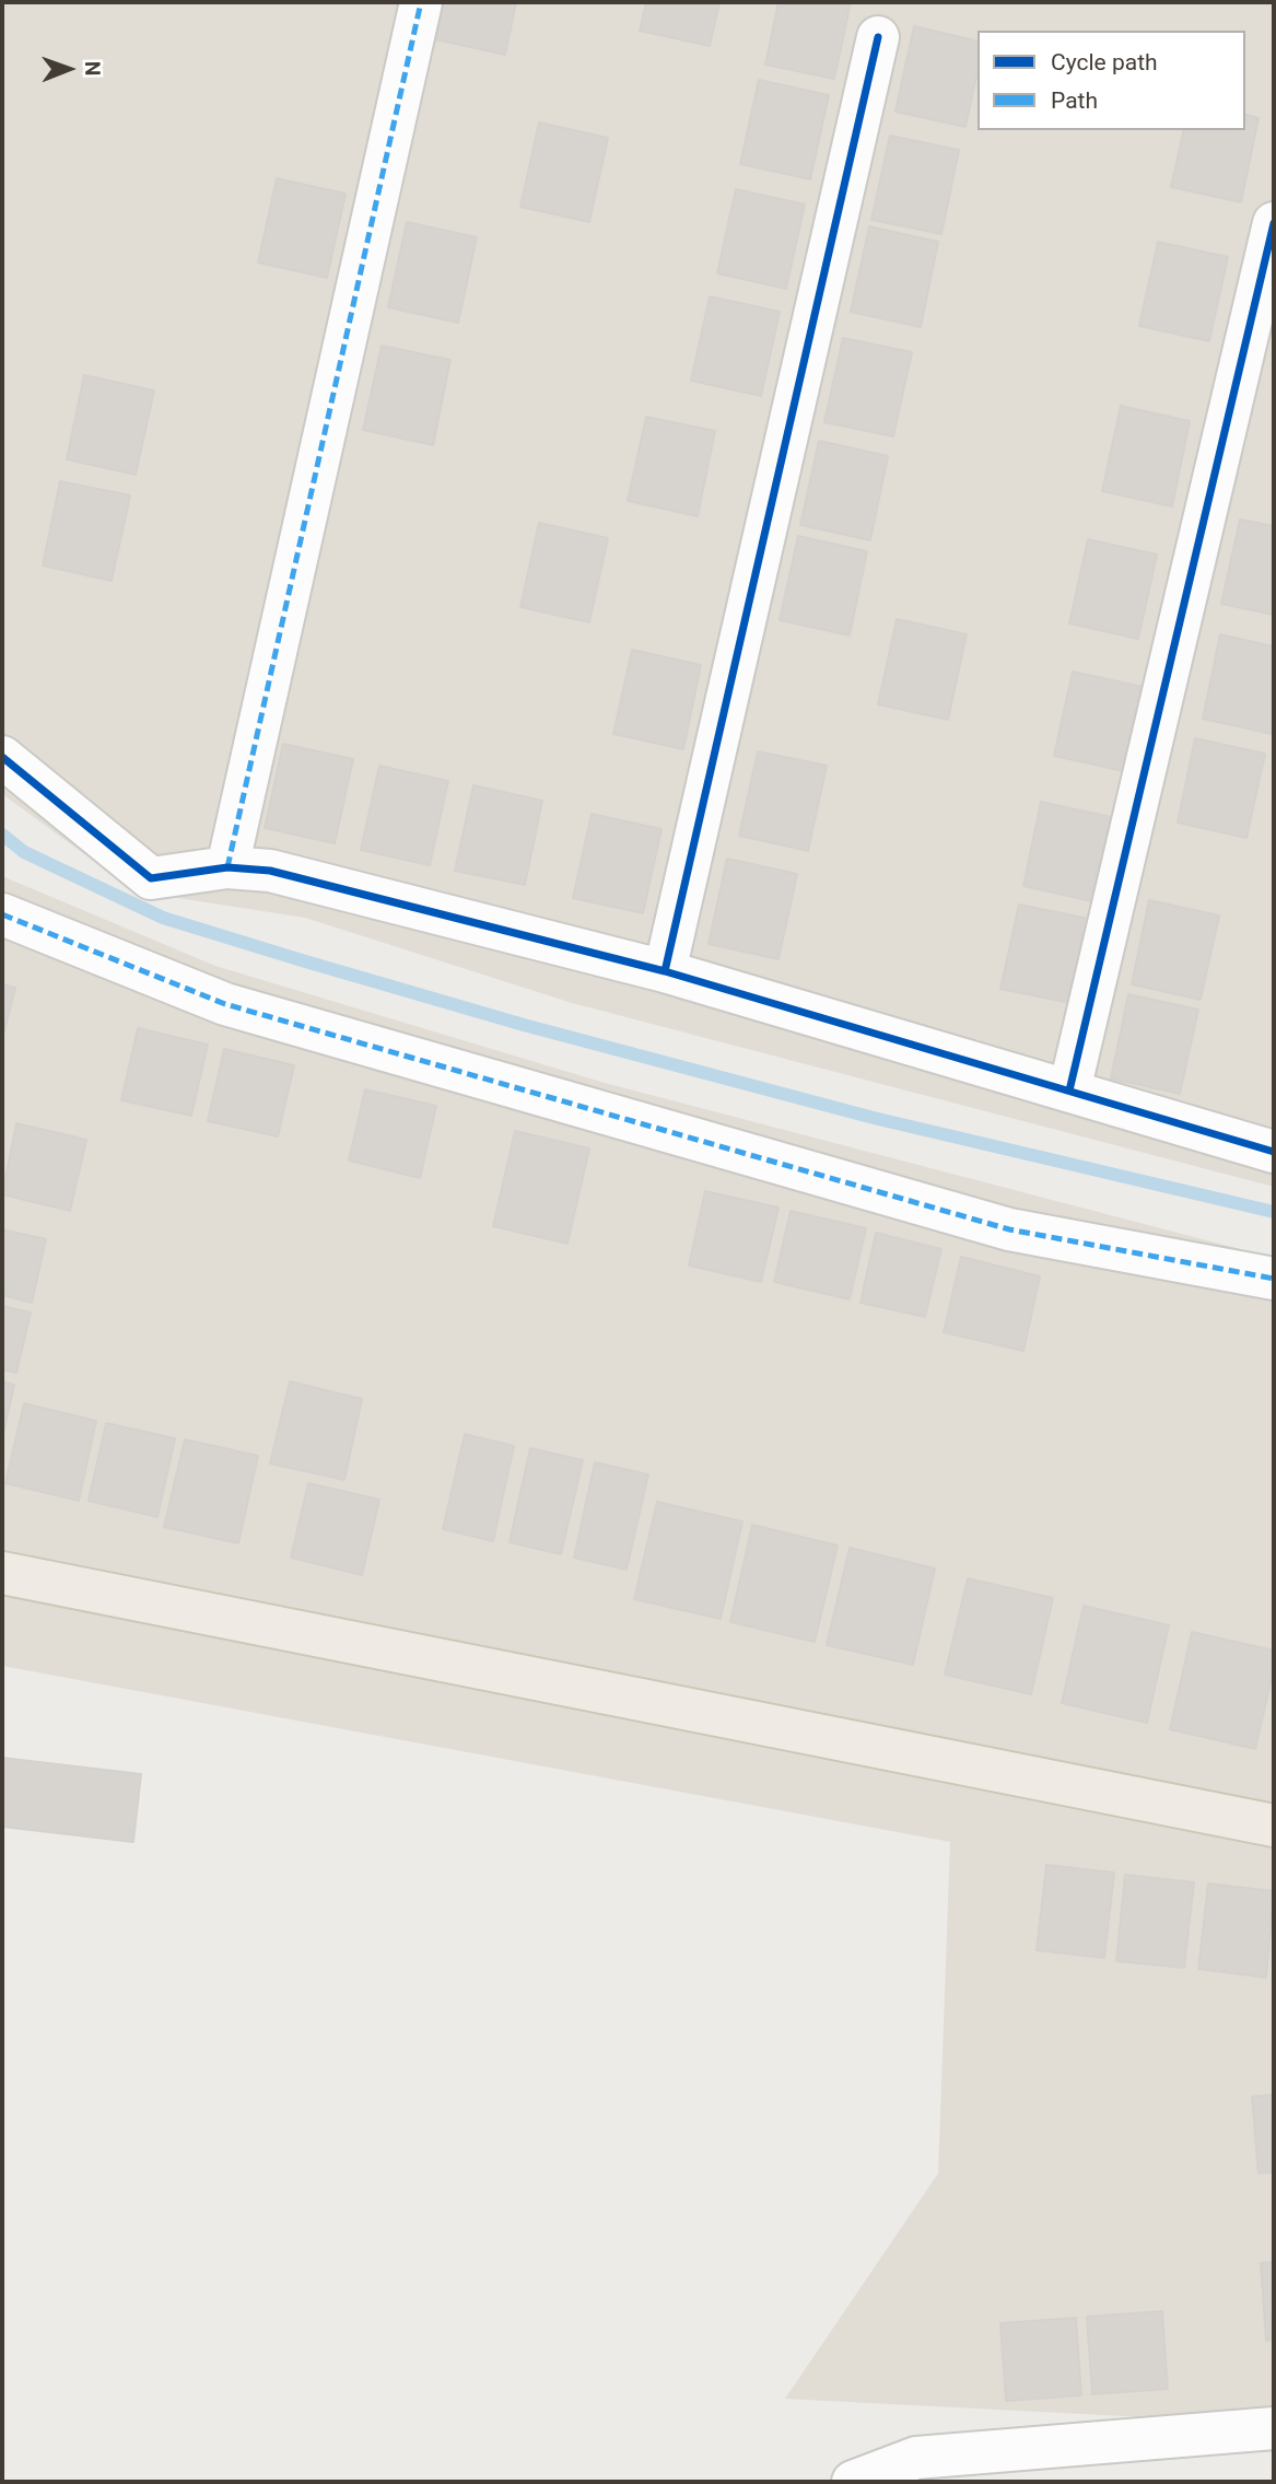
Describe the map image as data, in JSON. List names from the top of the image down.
{
  "legend": ["Cycle path", "Path"],
  "north": "right"
}
